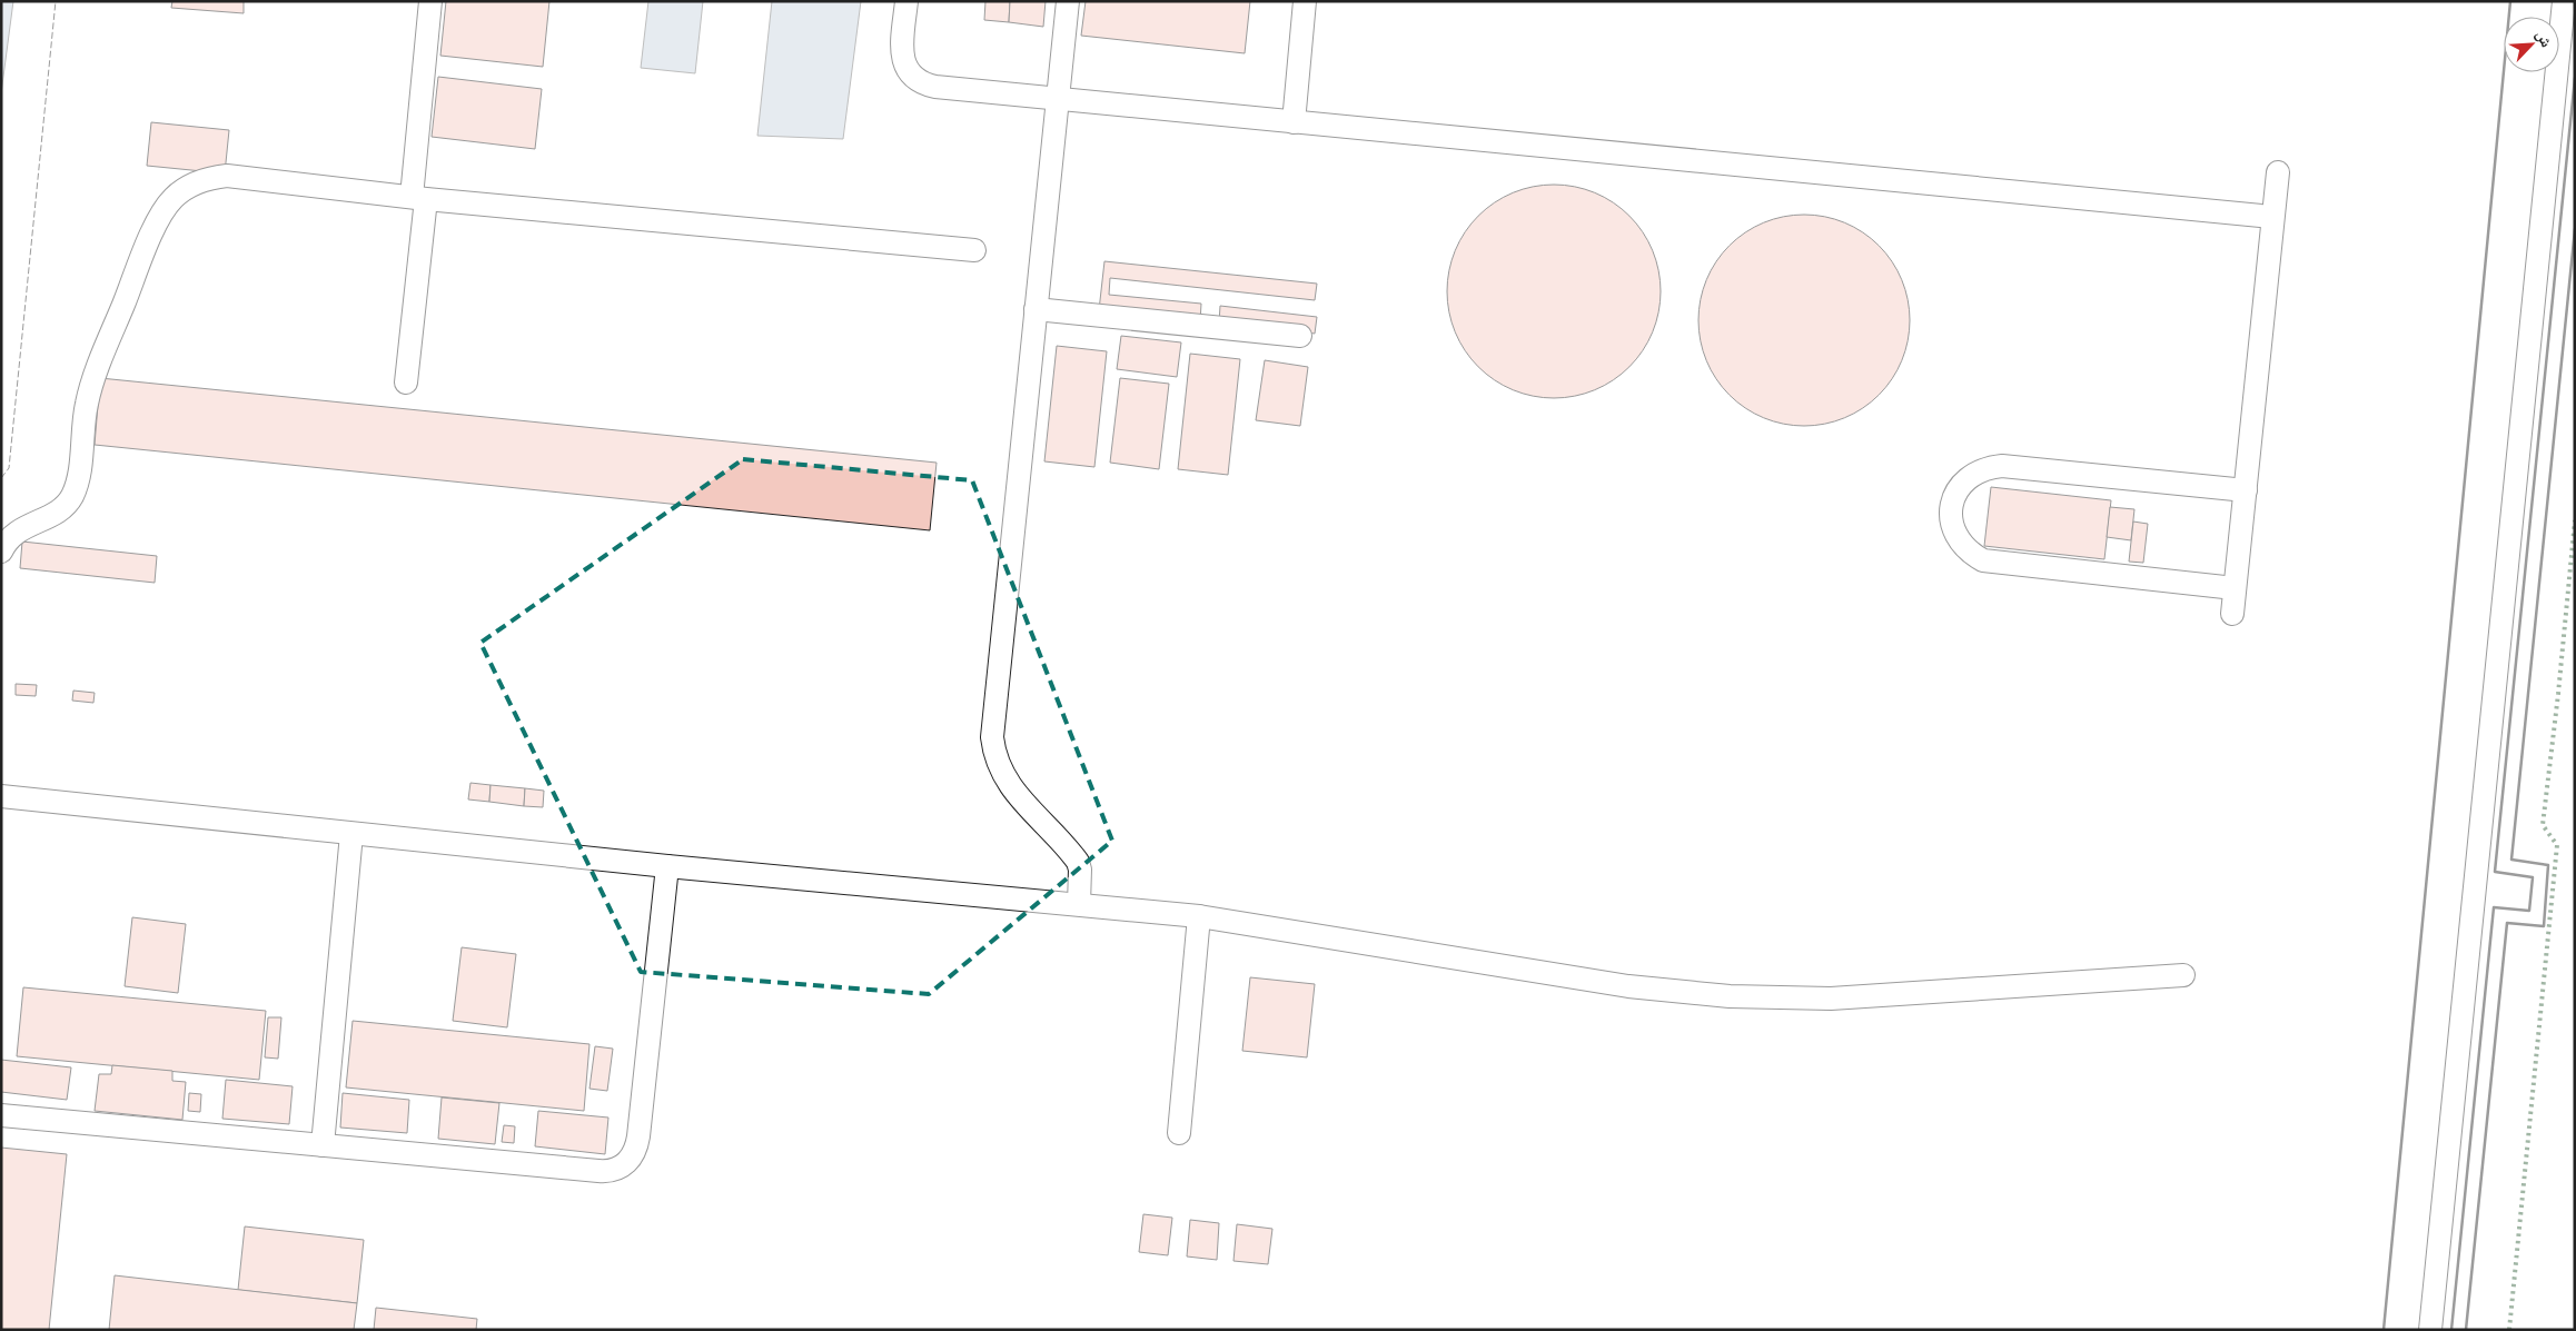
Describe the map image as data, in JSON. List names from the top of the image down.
{
  "north": "top right"
}
